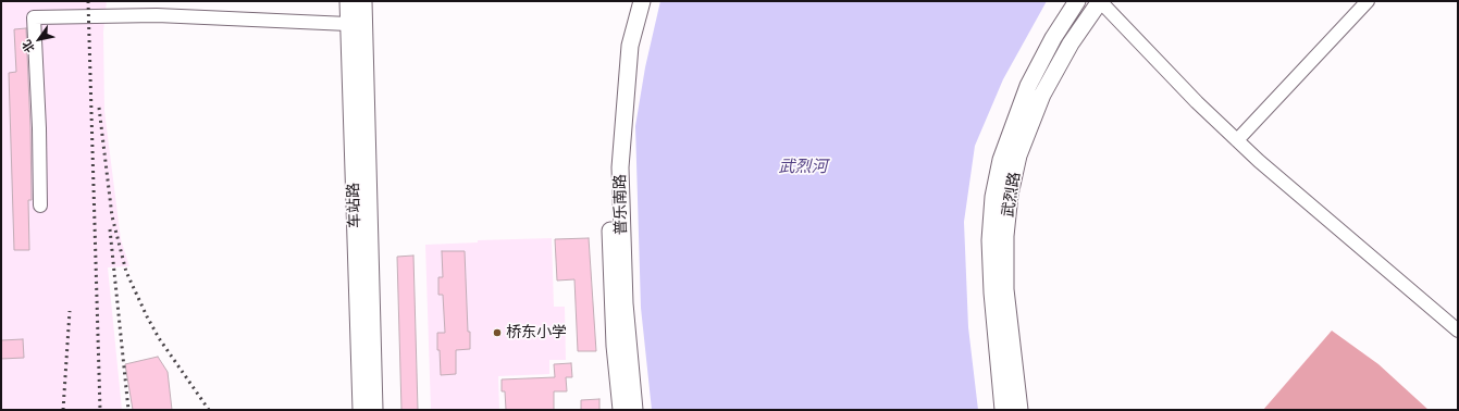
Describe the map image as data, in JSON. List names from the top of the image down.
{
  "streets": {
    "main road": ["武烈路", "普乐南路", "车站路"]
  },
  "water": ["武烈河"],
  "places": ["桥东小学"],
  "north": "bottom left"
}
